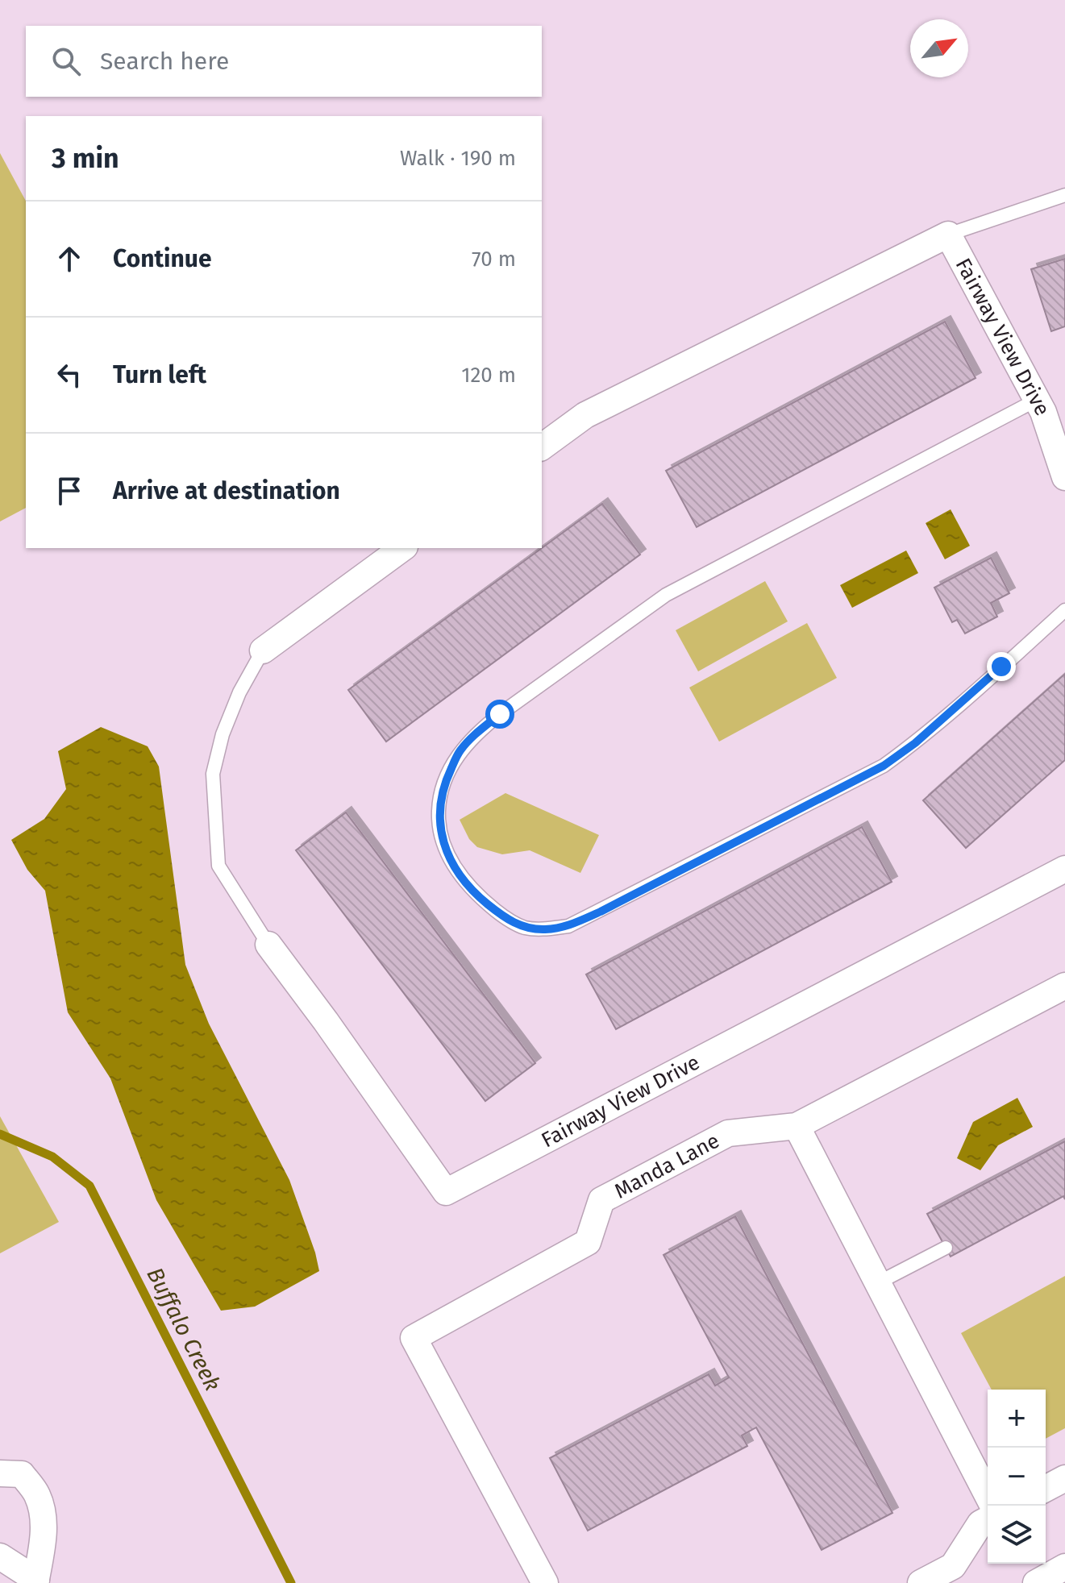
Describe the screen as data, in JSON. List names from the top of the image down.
{
  "streets": {
    "street": ["Fairway View Drive", "Manda Lane"]
  },
  "water": ["Buffalo Creek"],
  "north": "top right",
  "page": {
    "search": "Search here",
    "heading": ["3 min", "Walk · 190 m"],
    "list": [
      ["Continue", "70 m"],
      ["Turn left", "120 m"],
      "Arrive at destination"
    ],
    "map_buttons": ["+", "−"]
  }
}
